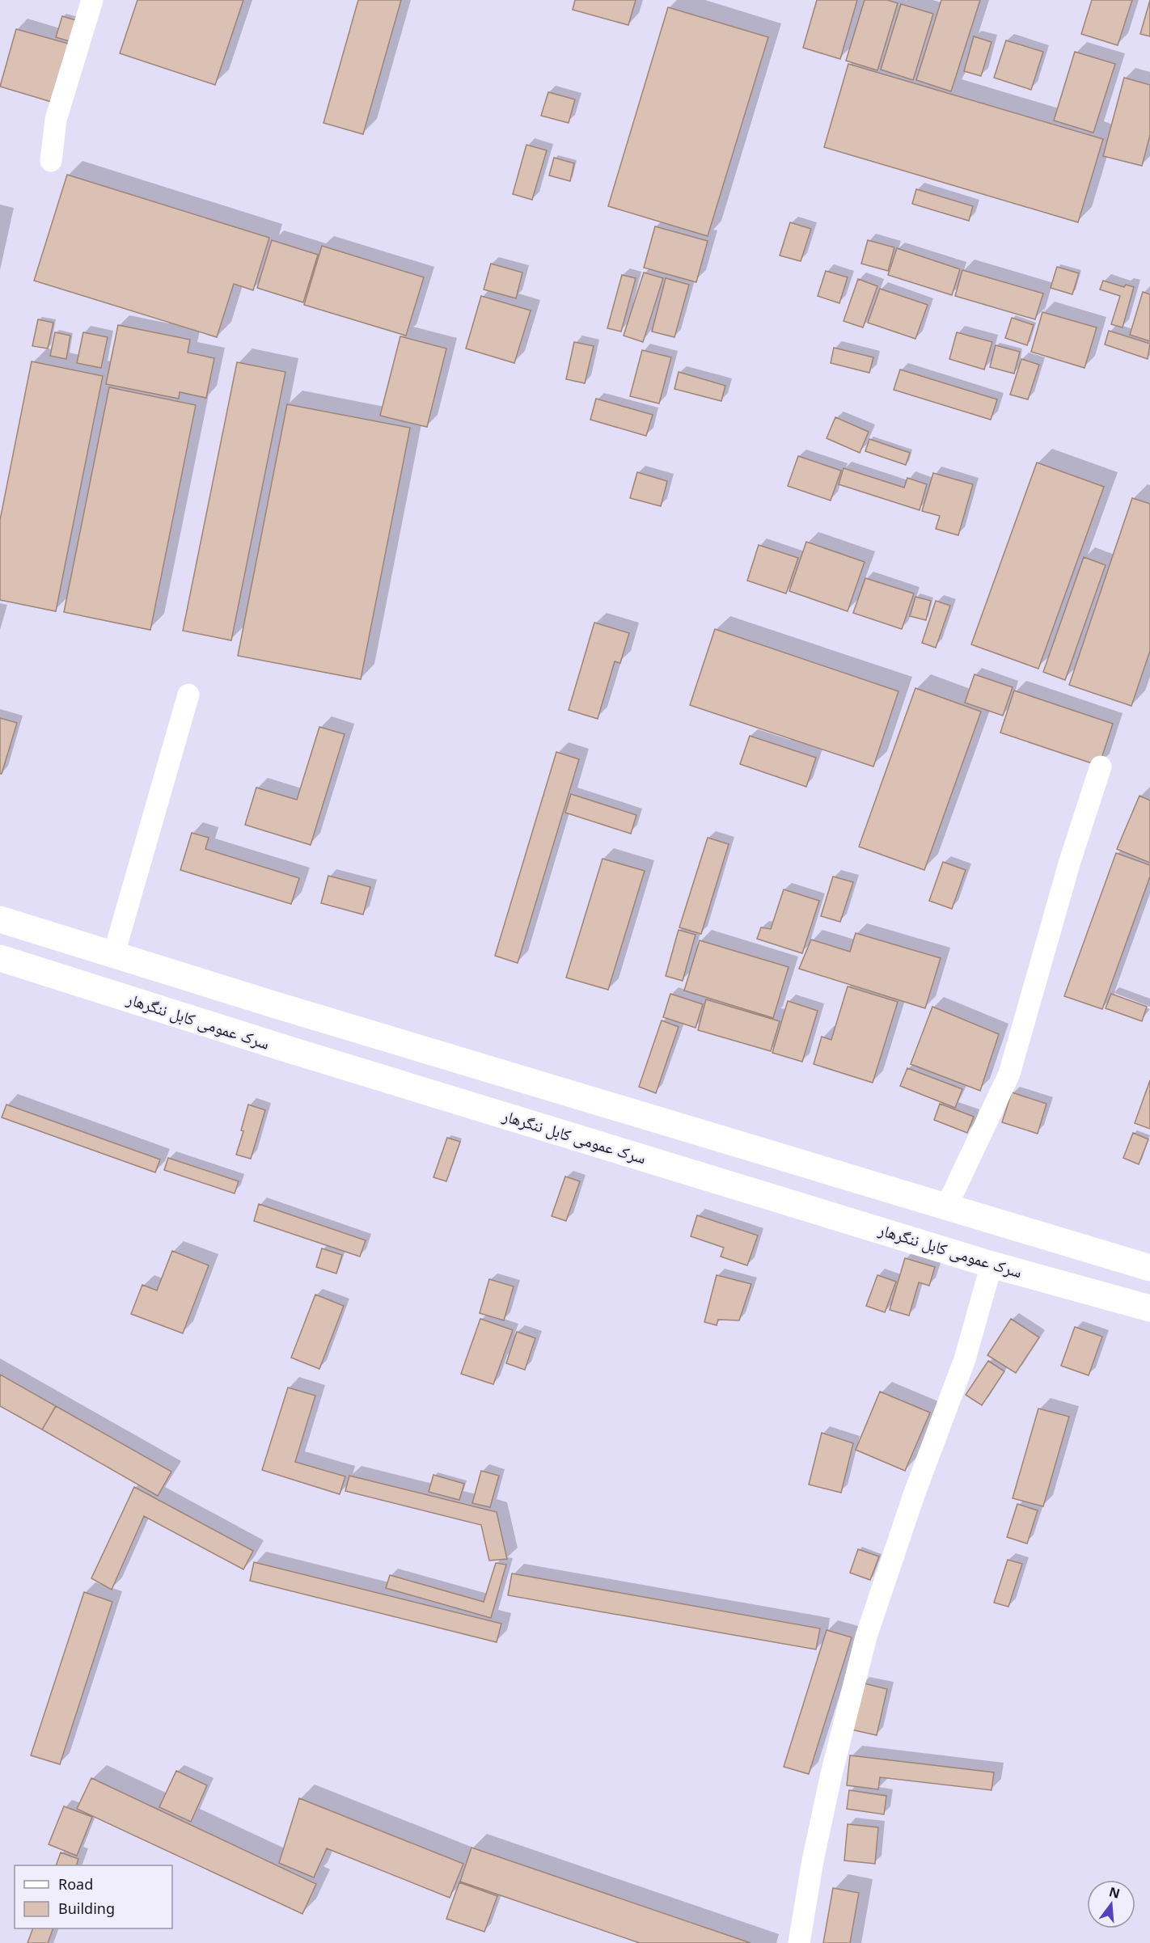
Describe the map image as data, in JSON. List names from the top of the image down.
{
  "streets": {
    "highway": ["سرک عمومی کابل ننگرهار"]
  },
  "legend": ["Road", "Building"],
  "north": "top"
}
